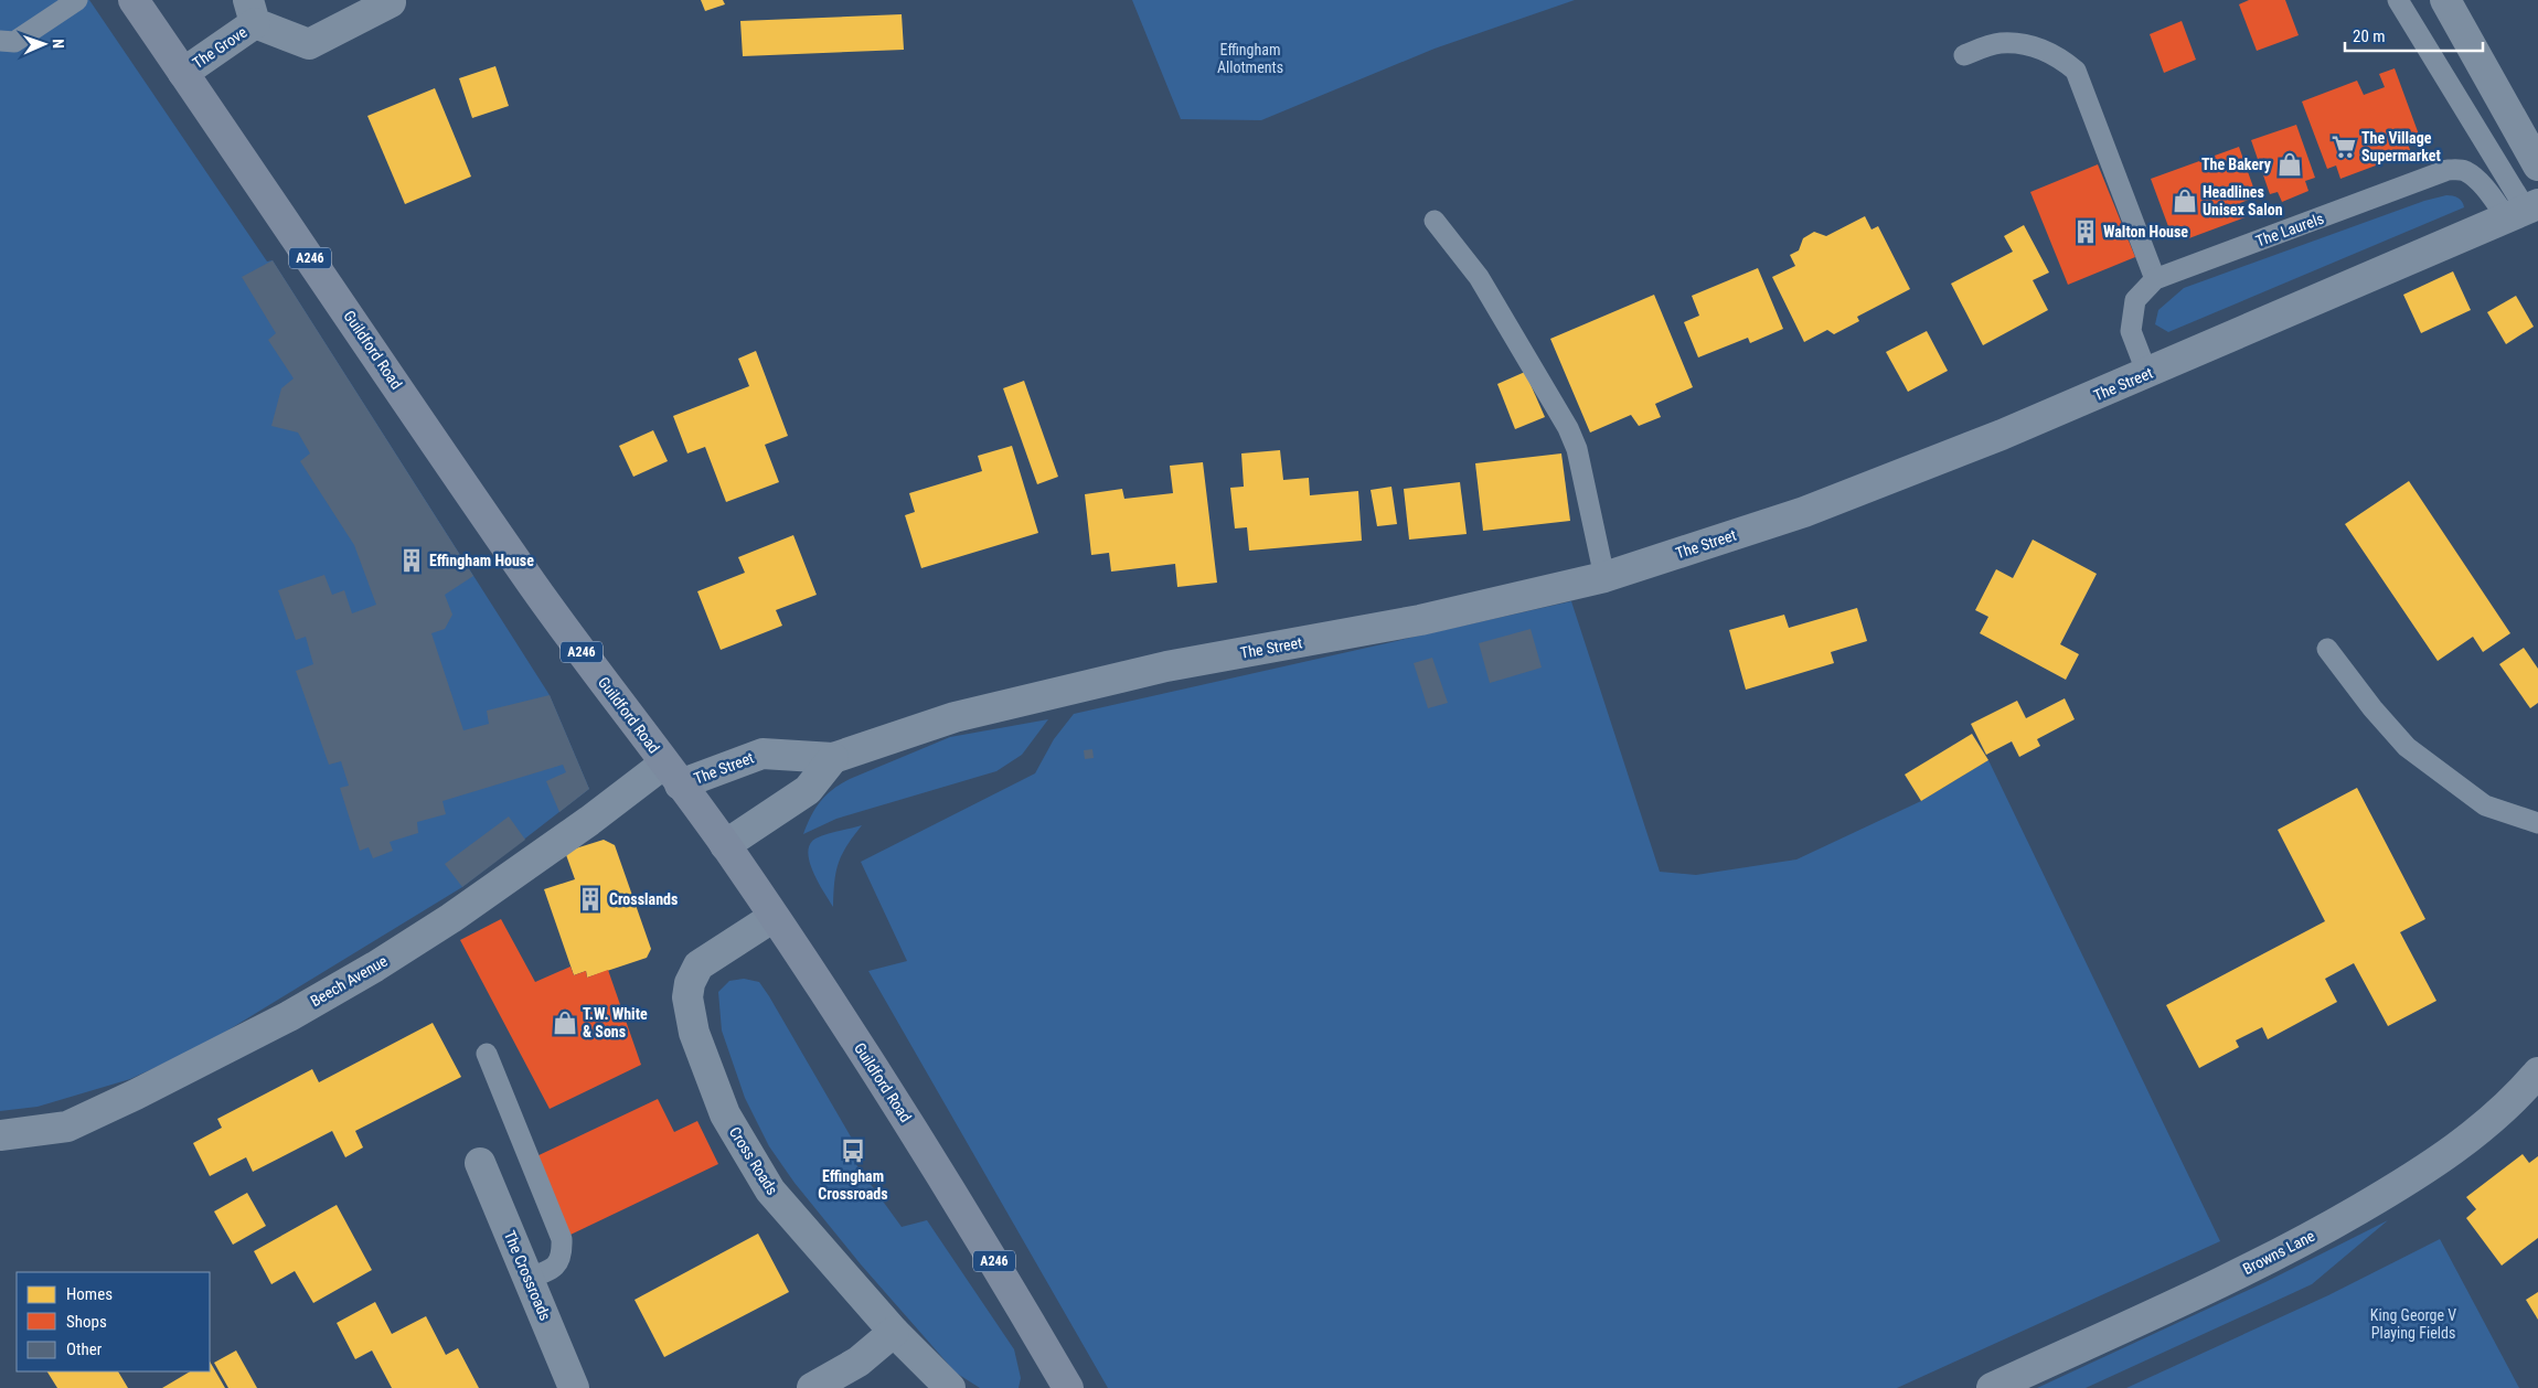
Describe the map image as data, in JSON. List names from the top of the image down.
{
  "streets": {
    "main road": ["A246", "Guildford Road"],
    "street": [
      "The Grove",
      "The Street",
      "Beech Avenue",
      "Cross Roads",
      "Browns Lane",
      "The Crossroads"
    ],
    "lane": ["The Laurels"]
  },
  "crossings": [
    ["The Grove", "Guildford Road"],
    ["The Laurels", "The Street"],
    ["Guildford Road", "The Street"],
    ["Guildford Road", "Beech Avenue"],
    ["Guildford Road", "Cross Roads"],
    ["The Street", "Beech Avenue"]
  ],
  "parks": ["Effingham Allotments", "King George V Playing Fields"],
  "places": {
    "supermarket": ["The Village Supermarket"],
    "shop": ["The Bakery", "Headlines Unisex Salon", "T.W. White & Sons"],
    "building": ["Walton House", "Effingham House", "Crosslands"],
    "bus stop": ["Effingham Crossroads"]
  },
  "legend": ["Homes", "Shops", "Other"],
  "scale_bar": "20 m",
  "north": "right"
}
